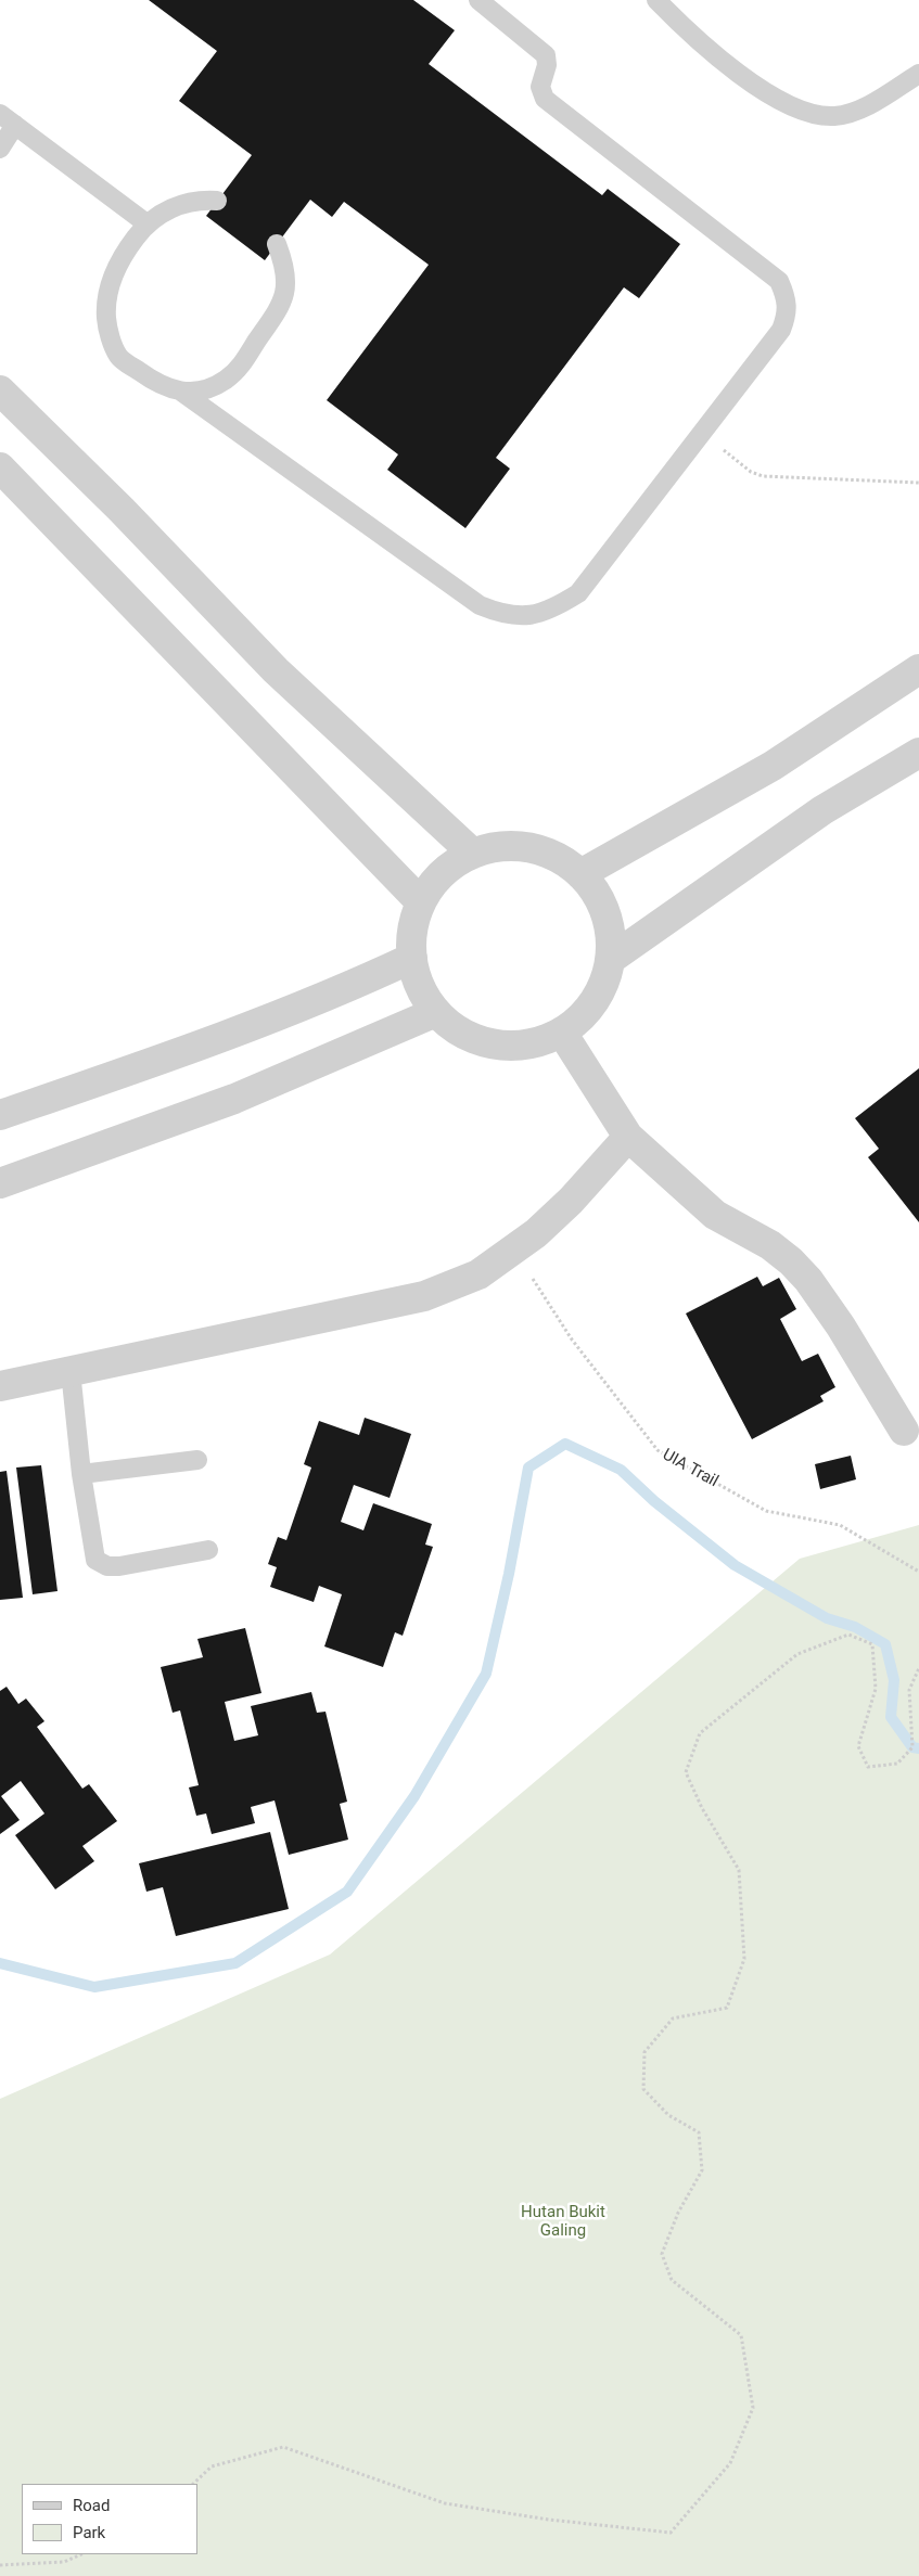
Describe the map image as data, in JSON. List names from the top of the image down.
{
  "streets": {
    "path": ["UIA Trail"]
  },
  "parks": ["Hutan Bukit Galing"],
  "legend": ["Road", "Park"]
}
